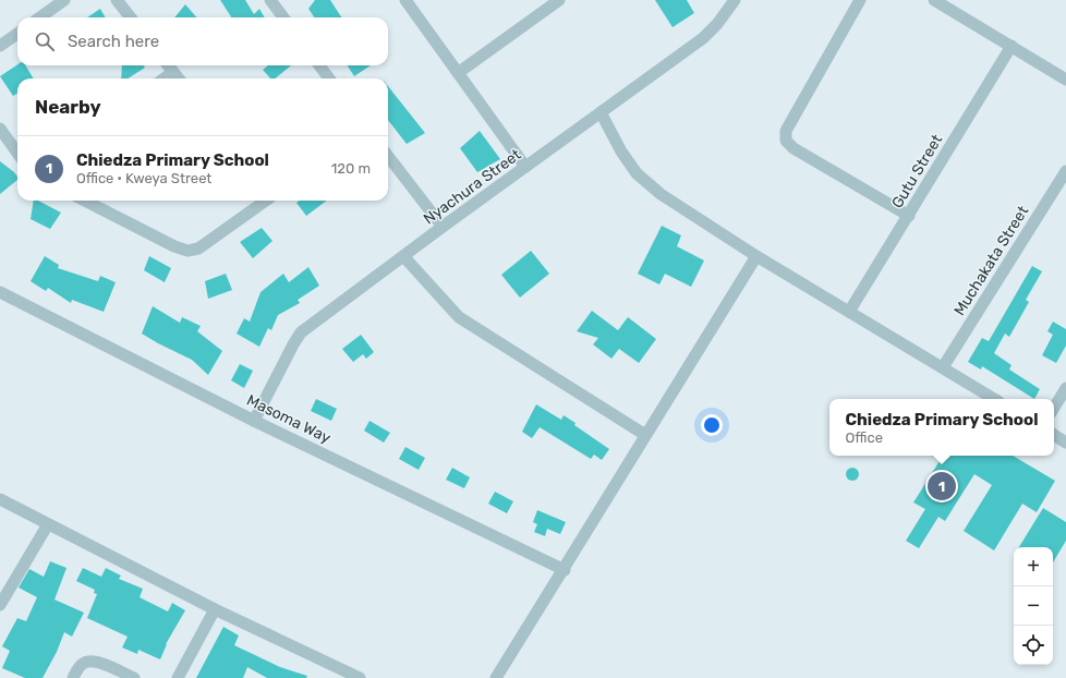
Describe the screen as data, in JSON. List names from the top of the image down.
{
  "streets": {
    "street": [
      "Gutu Street",
      "Nyachura Street",
      "Muchakata Street",
      "Masoma Way"
    ]
  },
  "crossings": [
    ["Nyachura Street", "Masoma Way"]
  ],
  "page": {
    "search": "Search here",
    "heading": "Nearby",
    "list": [
      {
        "mark": "1",
        "name": "Chiedza Primary School",
        "note": "Office · Kweya Street",
        "value": "120 m"
      }
    ],
    "popup": ["Chiedza Primary School", "Office"],
    "pins": "1",
    "map_buttons": ["+", "−"]
  }
}
